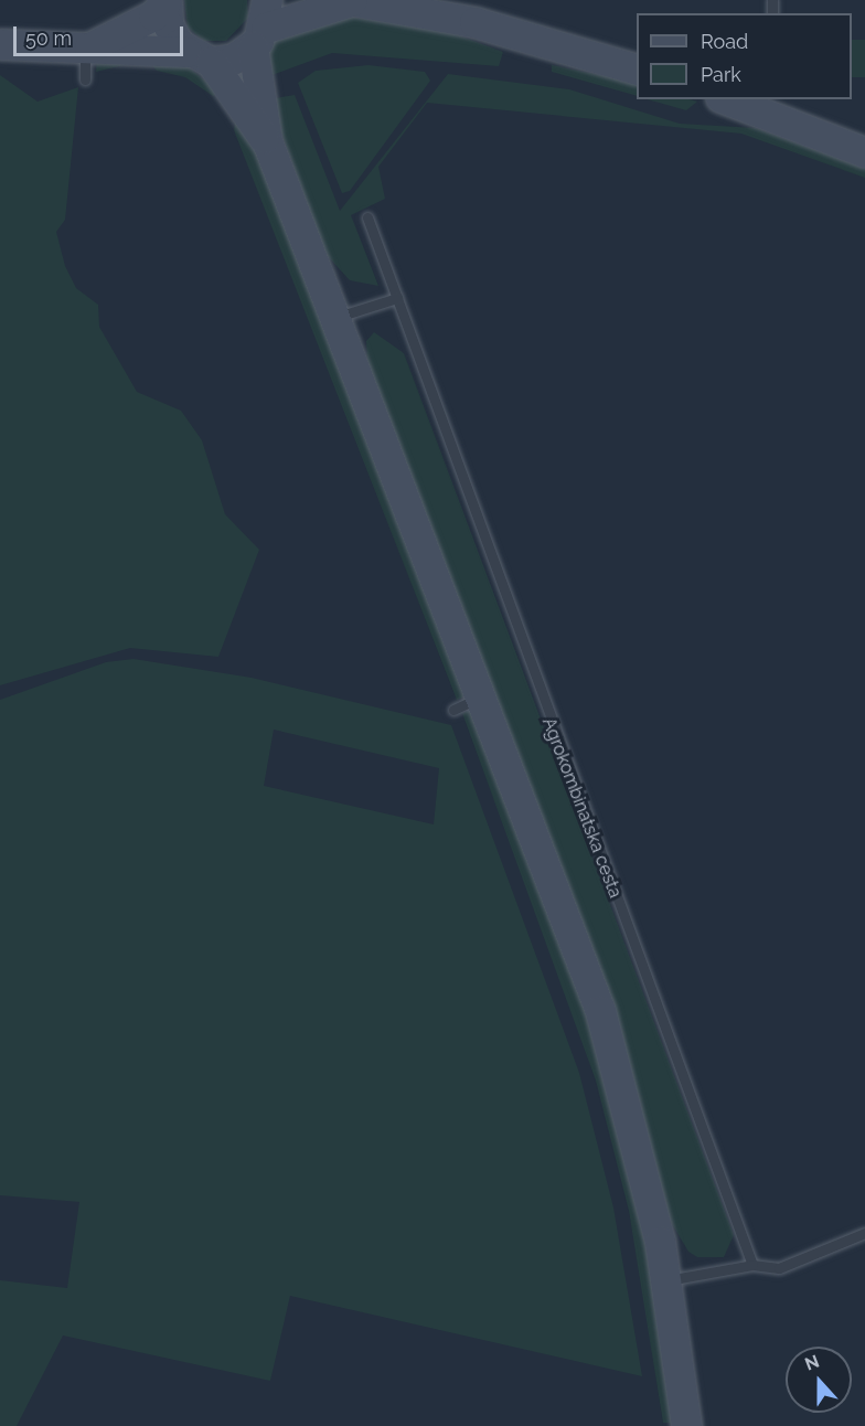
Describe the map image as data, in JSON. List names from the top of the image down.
{
  "streets": {
    "lane": ["Agrokombinatska cesta"]
  },
  "legend": ["Road", "Park"],
  "scale_bar": "50 m",
  "north": "top"
}
